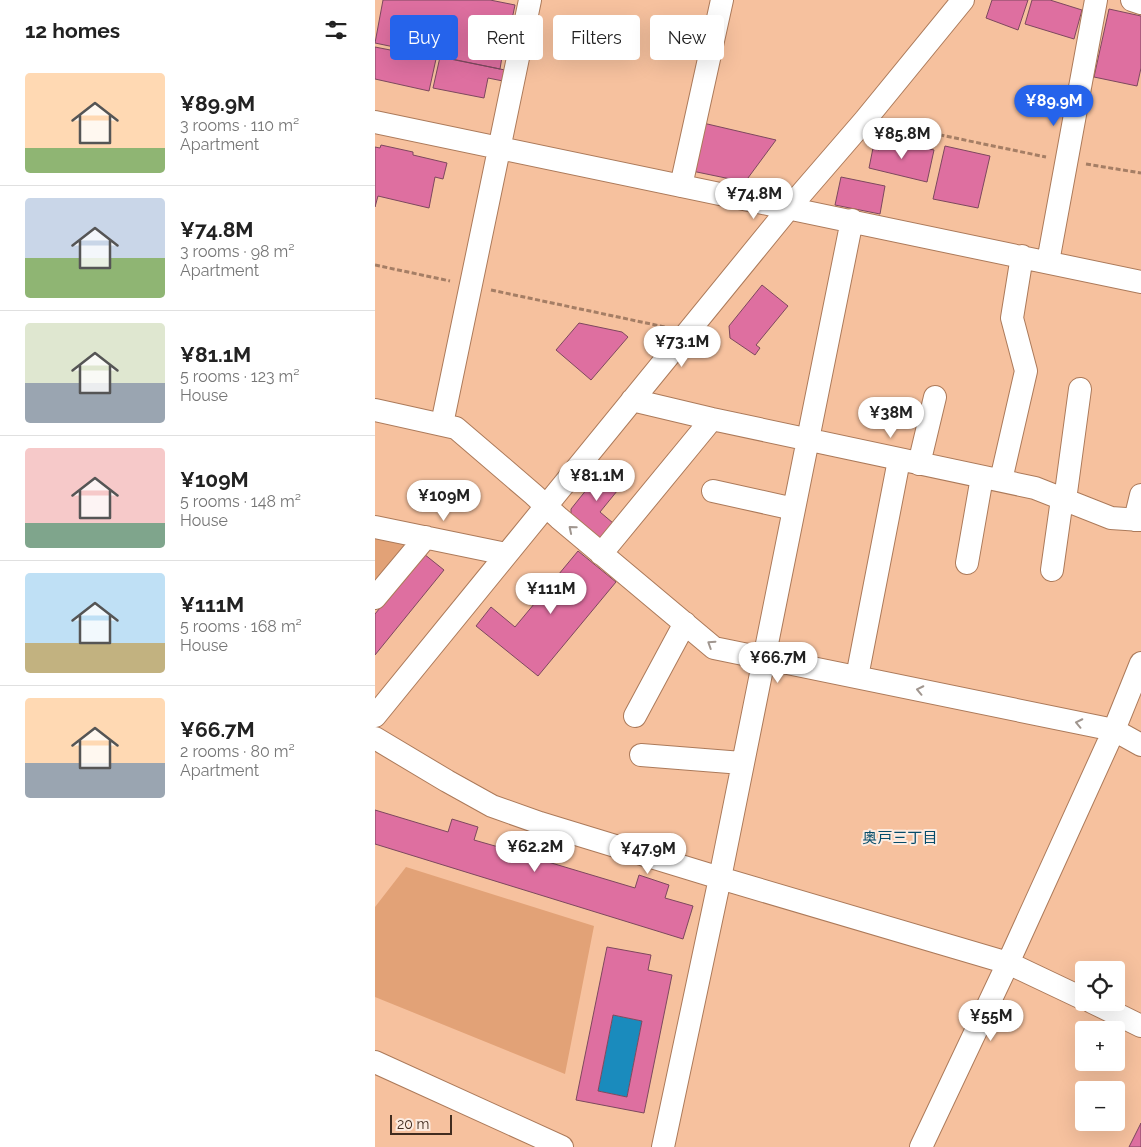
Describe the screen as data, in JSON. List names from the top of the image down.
{
  "districts": ["奥戸三丁目"],
  "scale_bar": "20 m",
  "page": {
    "heading": "12 homes",
    "chip": [
      "Buy",
      "Rent",
      "Filters",
      "New"
    ],
    "list": [
      {
        "name": "¥89.9M",
        "note": "3 rooms · 110 m² · Apartment"
      },
      {
        "name": "¥74.8M",
        "note": "3 rooms · 98 m² · Apartment"
      },
      {
        "name": "¥81.1M",
        "note": "5 rooms · 123 m² · House"
      },
      {
        "name": "¥109M",
        "note": "5 rooms · 148 m² · House"
      },
      {
        "name": "¥111M",
        "note": "5 rooms · 168 m² · House"
      },
      {
        "name": "¥66.7M",
        "note": "2 rooms · 80 m² · Apartment"
      }
    ],
    "price": [
      "¥89.9M",
      "¥85.8M",
      "¥74.8M",
      "¥73.1M",
      "¥38M",
      "¥81.1M",
      "¥109M",
      "¥111M",
      "¥66.7M",
      "¥62.2M",
      "¥47.9M",
      "¥55M"
    ],
    "map_buttons": ["+", "−"],
    "scale": "20 m"
  }
}
